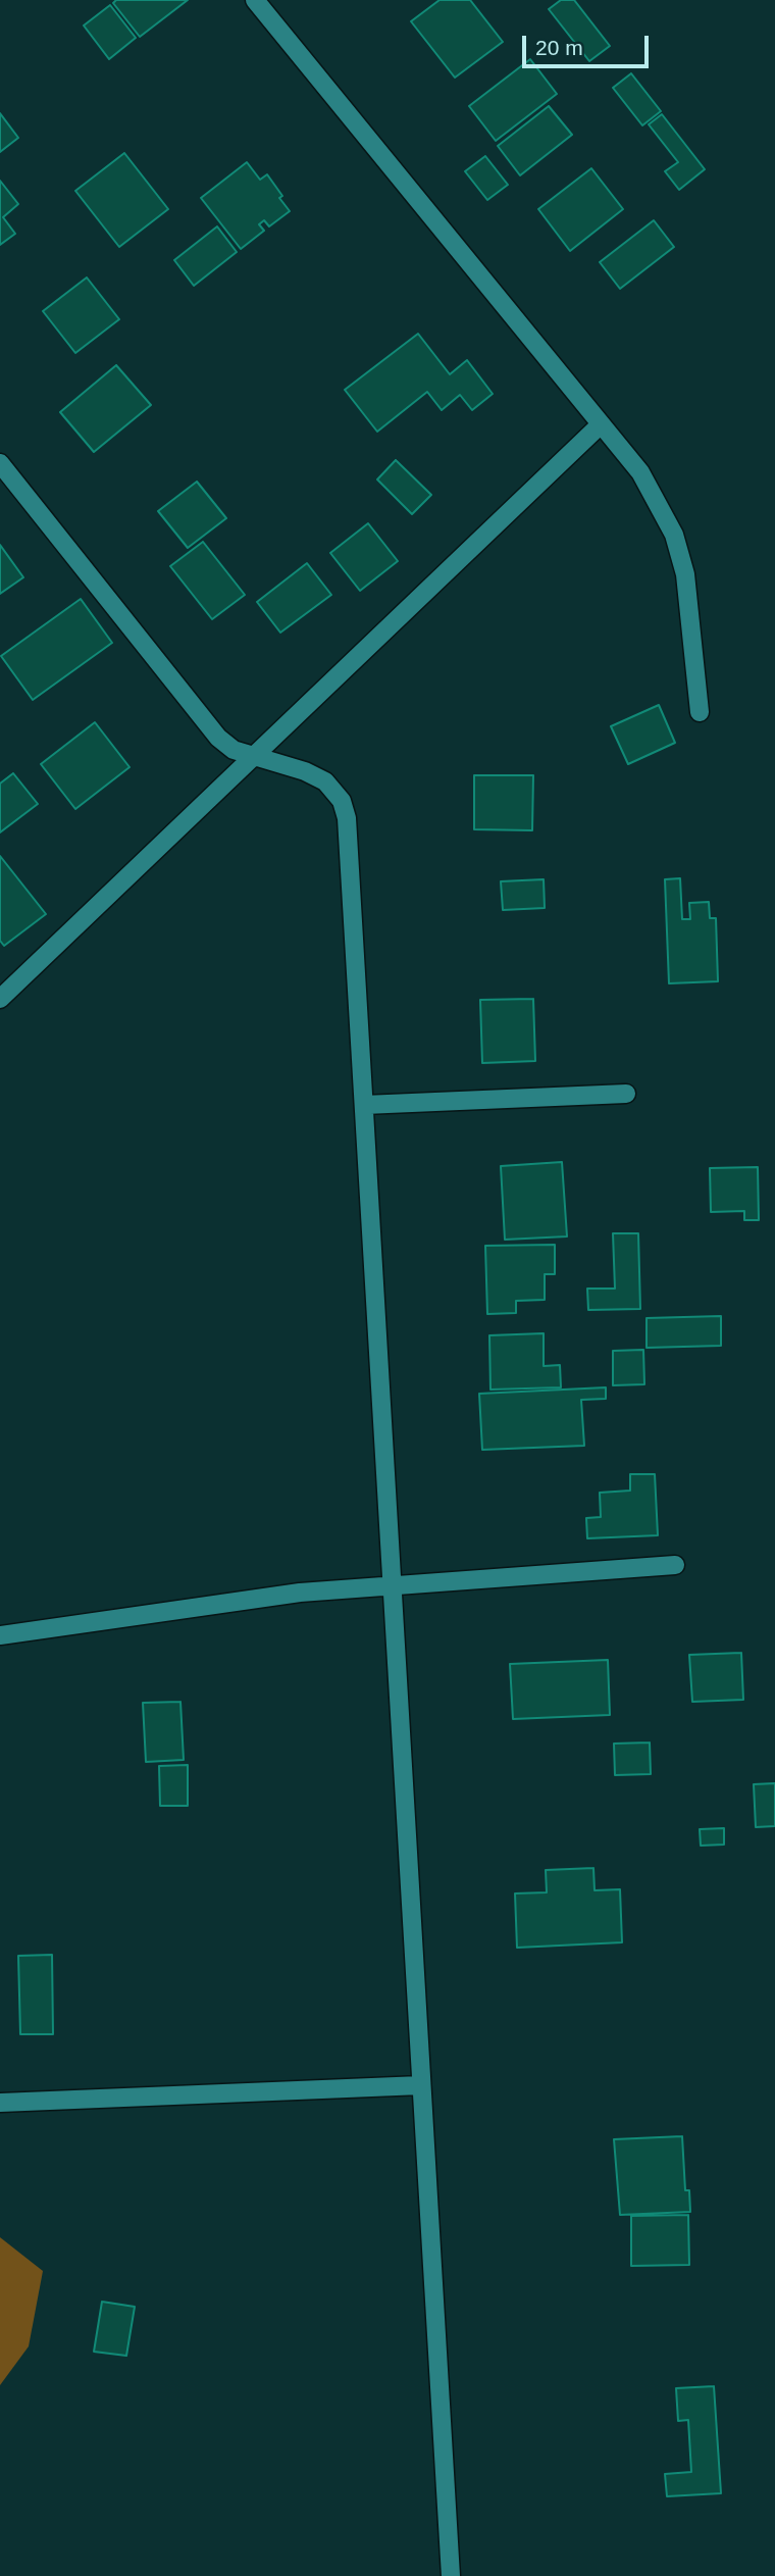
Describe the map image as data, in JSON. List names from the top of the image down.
{
  "scale_bar": "20 m"
}
